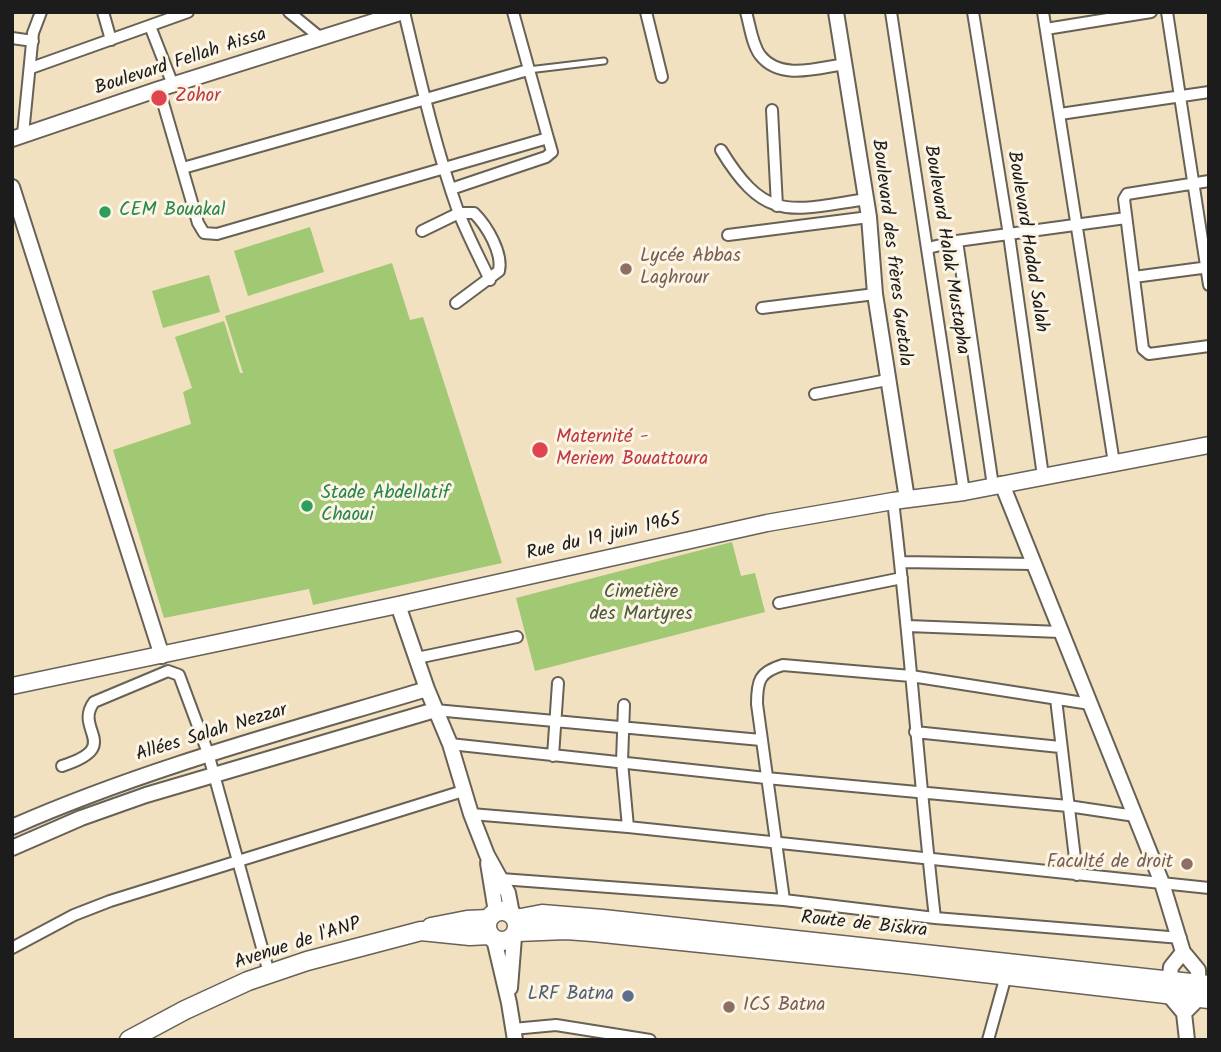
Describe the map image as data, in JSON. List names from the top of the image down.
{
  "streets": {
    "main road": ["Rue du 19 juin 1965", "Route de Biskra", "Avenue de l'ANP"],
    "street": [
      "Boulevard Fellah Aissa",
      "Boulevard Hadad Salah",
      "Boulevard Halak Mustapha",
      "Boulevard des frères Guetala",
      "Allées Salah Nezzar"
    ]
  },
  "crossings": [
    ["Boulevard Hadad Salah", "Rue du 19 juin 1965"],
    ["Boulevard Halak Mustapha", "Rue du 19 juin 1965"],
    ["Boulevard des frères Guetala", "Rue du 19 juin 1965"],
    ["Route de Biskra", "Avenue de l'ANP"]
  ],
  "parks": ["Cimetière des Martyres"],
  "places": [
    "Zohor",
    "CEM Bouakal",
    "Lycée Abbas Laghrour",
    "Maternité - Meriem Bouattoura",
    "Stade Abdellatif Chaoui",
    "Faculté de droit",
    "LRF Batna",
    "ICS Batna"
  ]
}
